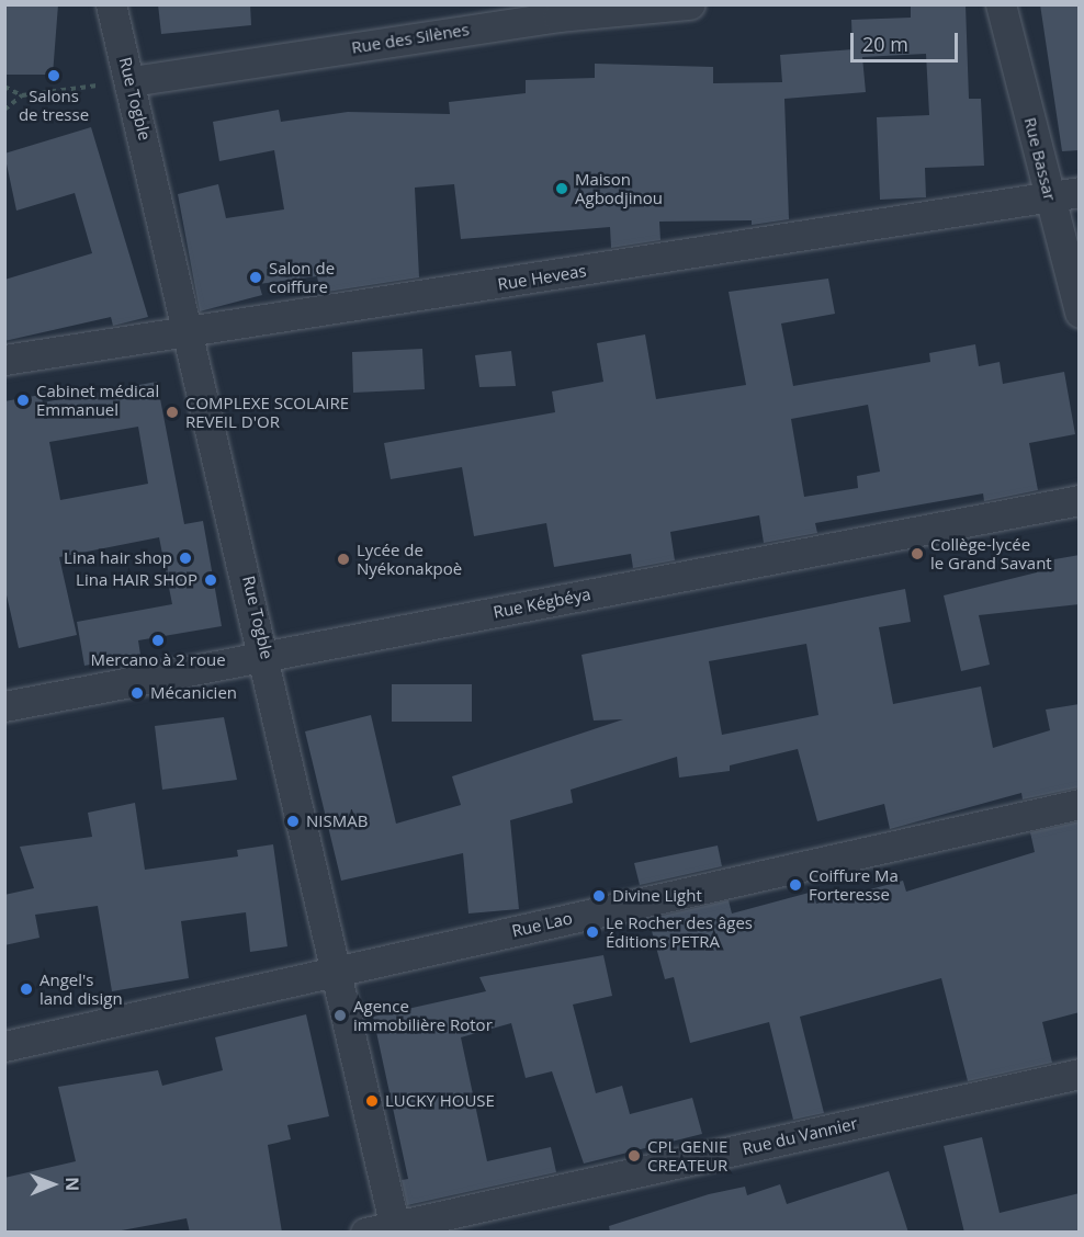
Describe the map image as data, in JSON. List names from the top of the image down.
{
  "streets": {
    "street": [
      "Rue des Silènes",
      "Rue Togble",
      "Rue Bassar",
      "Rue Heveas",
      "Rue Kégbéya",
      "Rue Lao",
      "Rue du Vannier"
    ]
  },
  "crossings": [
    ["Rue des Silènes", "Rue Togble"],
    ["Rue Togble", "Rue Heveas"],
    ["Rue Togble", "Rue Kégbéya"],
    ["Rue Togble", "Rue Lao"],
    ["Rue Togble", "Rue du Vannier"],
    ["Rue Bassar", "Rue Heveas"]
  ],
  "places": [
    "Salons de tresse",
    "Maison Agbodjinou",
    "Salon de coiffure",
    "Cabinet médical Emmanuel",
    "COMPLEXE SCOLAIRE REVEIL D'OR",
    "Collège-lycée le Grand Savant",
    "Lina hair shop",
    "Lycée de Nyékonakpoè",
    "Lina HAIR SHOP",
    "Mercano à 2 roue",
    "Mécanicien",
    "NISMAB",
    "Coiffure Ma Forteresse",
    "Divine Light",
    "Le Rocher des âges Éditions PETRA",
    "Angel's land disign",
    "Agence immobilière Rotor",
    "LUCKY HOUSE",
    "CPL GENIE CREATEUR"
  ],
  "scale_bar": "20 m",
  "north": "right"
}
